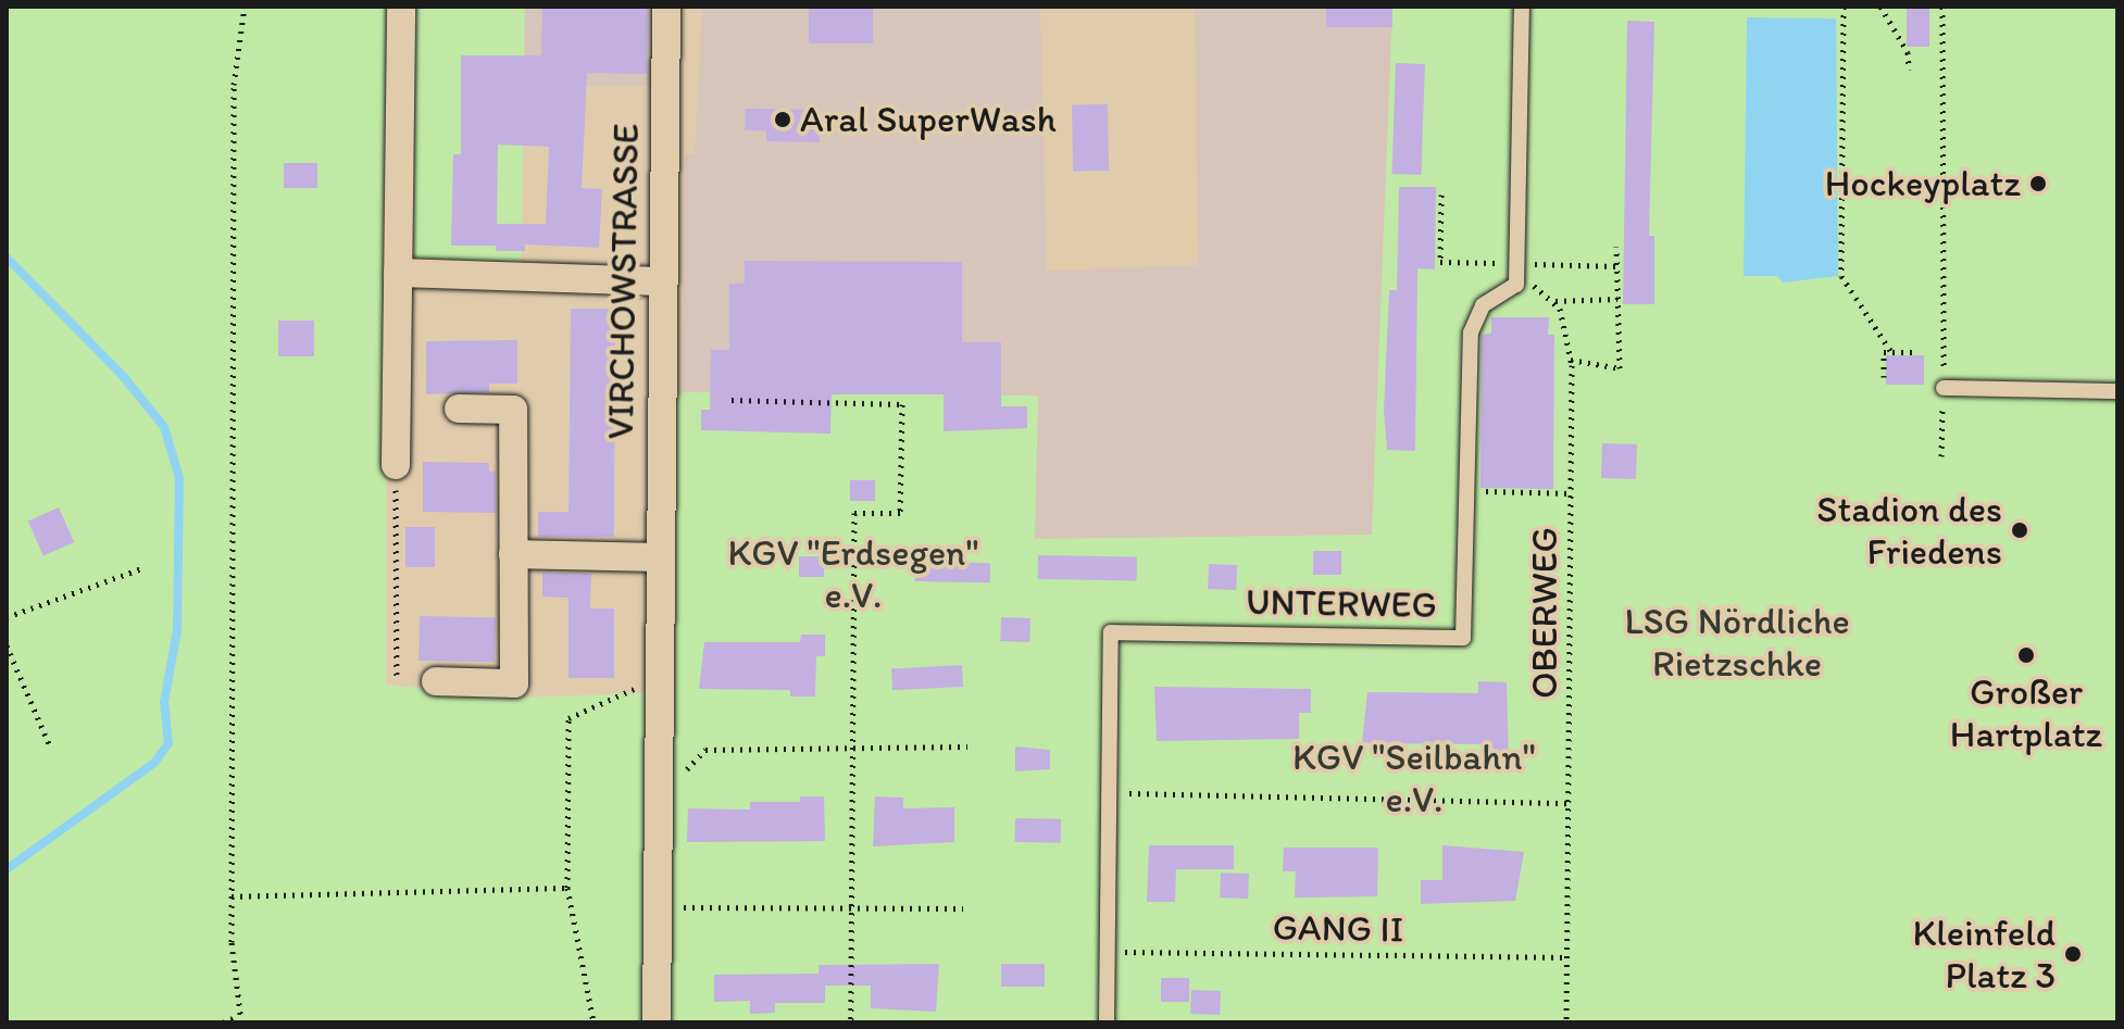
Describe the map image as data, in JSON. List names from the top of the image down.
{
  "streets": {
    "street": ["VIRCHOWSTRASSE"],
    "lane": ["UNTERWEG"],
    "path": ["OBERWEG", "GANG II"]
  },
  "crossings": [
    ["UNTERWEG", "GANG II"],
    ["OBERWEG", "GANG II"]
  ],
  "parks": ["KGV \"Erdsegen\" e.V.", "LSG Nördliche Rietzschke", "KGV \"Seilbahn\" e.V."],
  "places": [
    "Aral SuperWash",
    "Hockeyplatz",
    "Stadion des Friedens",
    "Großer Hartplatz",
    "Kleinfeld Platz 3"
  ]
}
